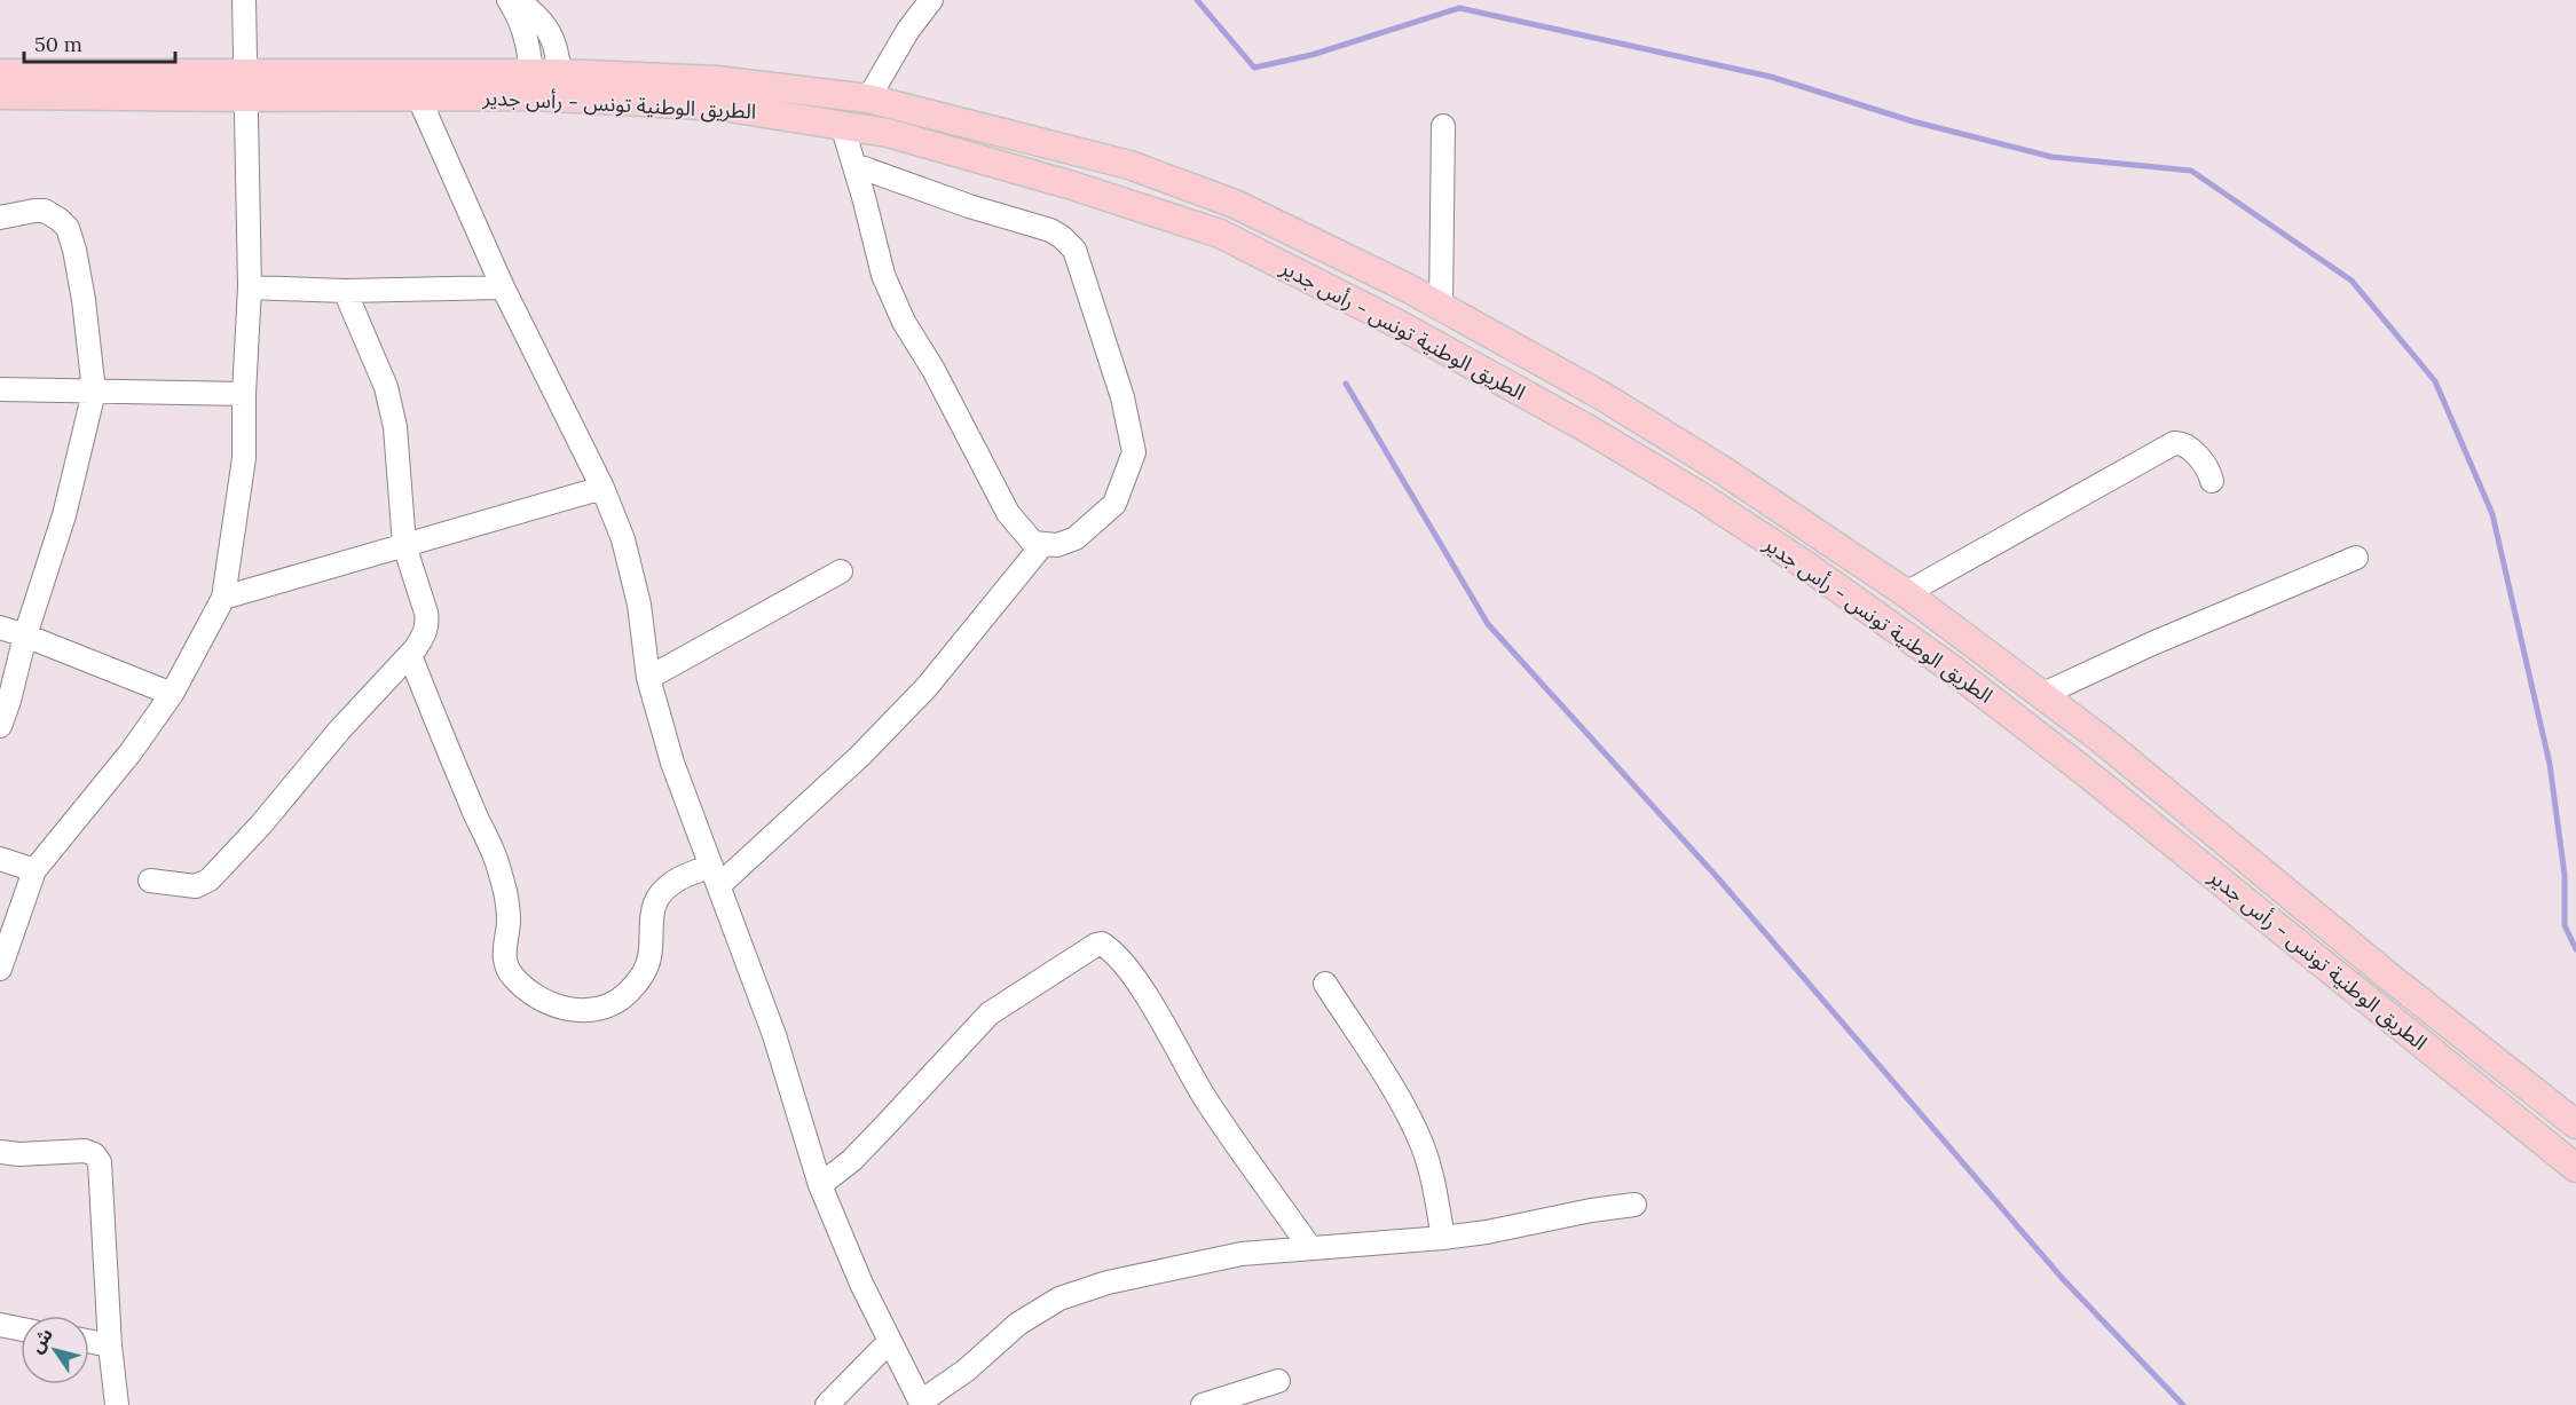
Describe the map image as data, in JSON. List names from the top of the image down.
{
  "streets": {
    "main road": ["الطريق الوطنية تونس - رأس جدير"]
  },
  "scale_bar": "50 m",
  "north": "top left"
}
